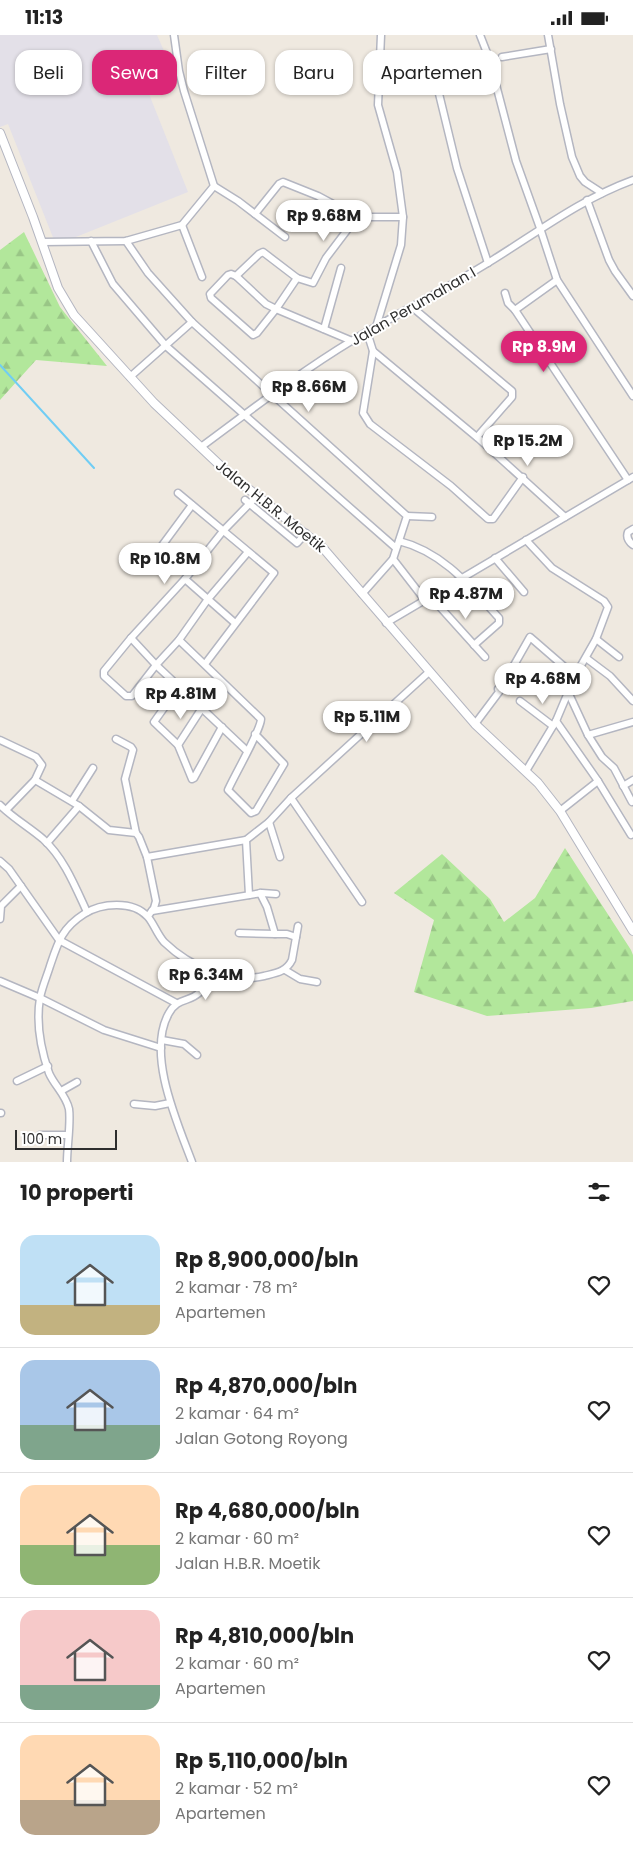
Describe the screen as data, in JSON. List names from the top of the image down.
{
  "streets": {
    "street": ["Jalan Perumahan I", "Jalan H.B.R. Moetik"]
  },
  "crossings": [
    ["Jalan Perumahan I", "Jalan H.B.R. Moetik"]
  ],
  "scale_bar": "100 m",
  "page": {
    "status": "11:13",
    "chip": [
      "Beli",
      "Sewa",
      "Filter",
      "Baru",
      "Apartemen"
    ],
    "price": [
      "Rp 9.68M",
      "Rp 8.9M",
      "Rp 8.66M",
      "Rp 15.2M",
      "Rp 10.8M",
      "Rp 4.87M",
      "Rp 4.68M",
      "Rp 4.81M",
      "Rp 5.11M",
      "Rp 6.34M"
    ],
    "scale": "100 m",
    "heading": "10 properti",
    "list": [
      {
        "name": "Rp 8,900,000/bln",
        "note": "2 kamar · 78 m² · Apartemen"
      },
      {
        "name": "Rp 4,870,000/bln",
        "note": "2 kamar · 64 m² · Jalan Gotong Royong"
      },
      {
        "name": "Rp 4,680,000/bln",
        "note": "2 kamar · 60 m² · Jalan H.B.R. Moetik"
      },
      {
        "name": "Rp 4,810,000/bln",
        "note": "2 kamar · 60 m² · Apartemen"
      },
      {
        "name": "Rp 5,110,000/bln",
        "note": "2 kamar · 52 m² · Apartemen"
      }
    ]
  }
}
